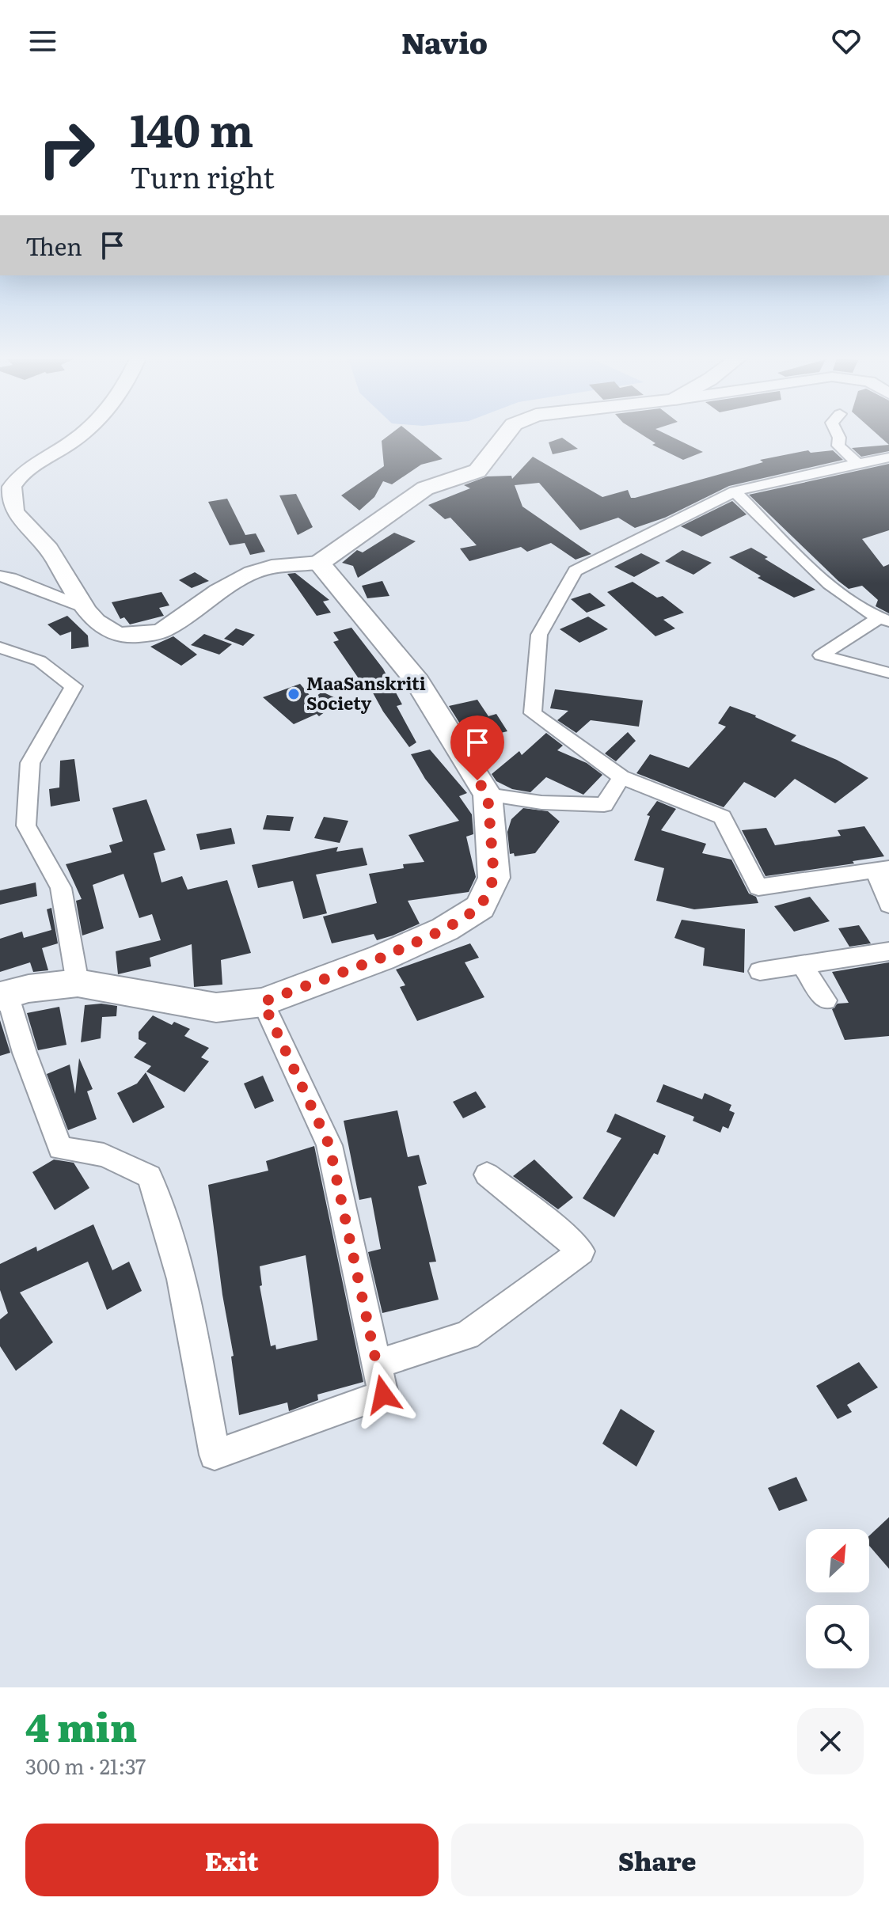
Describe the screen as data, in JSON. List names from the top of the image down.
{
  "places": ["MaaSanskriti Society"],
  "north": "top right",
  "page": {
    "header": "Navio",
    "turn": ["140 m", "Turn right"],
    "then": "Then",
    "heading": ["4 min", "300 m · 21:37"],
    "buttons": ["Exit", "Share"]
  }
}
